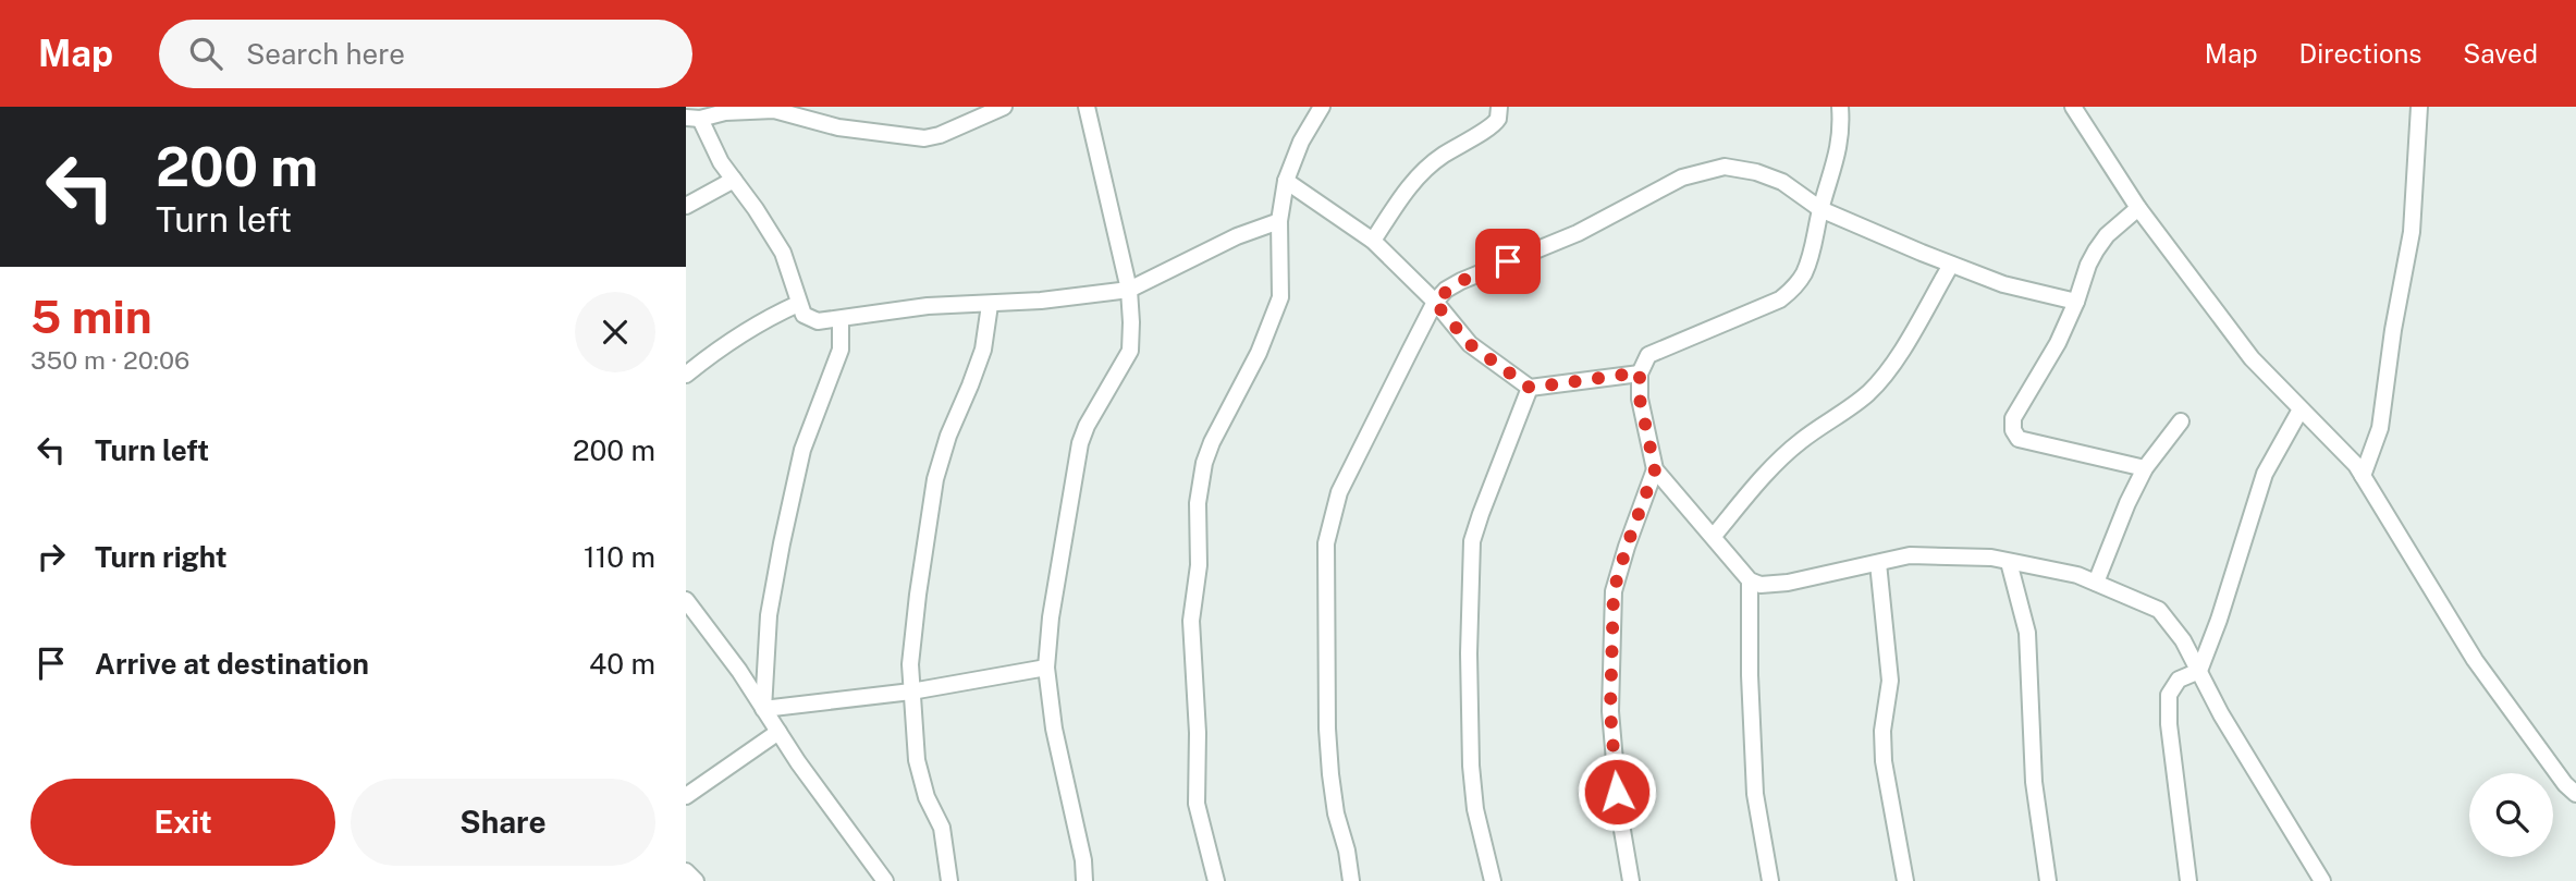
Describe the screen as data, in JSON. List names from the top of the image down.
{
  "page": {
    "header": "Map",
    "search": "Search here",
    "nav": ["Map", "Directions", "Saved"],
    "turn": ["200 m", "Turn left"],
    "heading": ["5 min", "350 m · 20:06"],
    "list": [
      {
        "name": "Turn left",
        "value": "200 m"
      },
      {
        "name": "Turn right",
        "value": "110 m"
      },
      {
        "name": "Arrive at destination",
        "value": "40 m"
      }
    ],
    "buttons": ["Exit", "Share"]
  }
}
